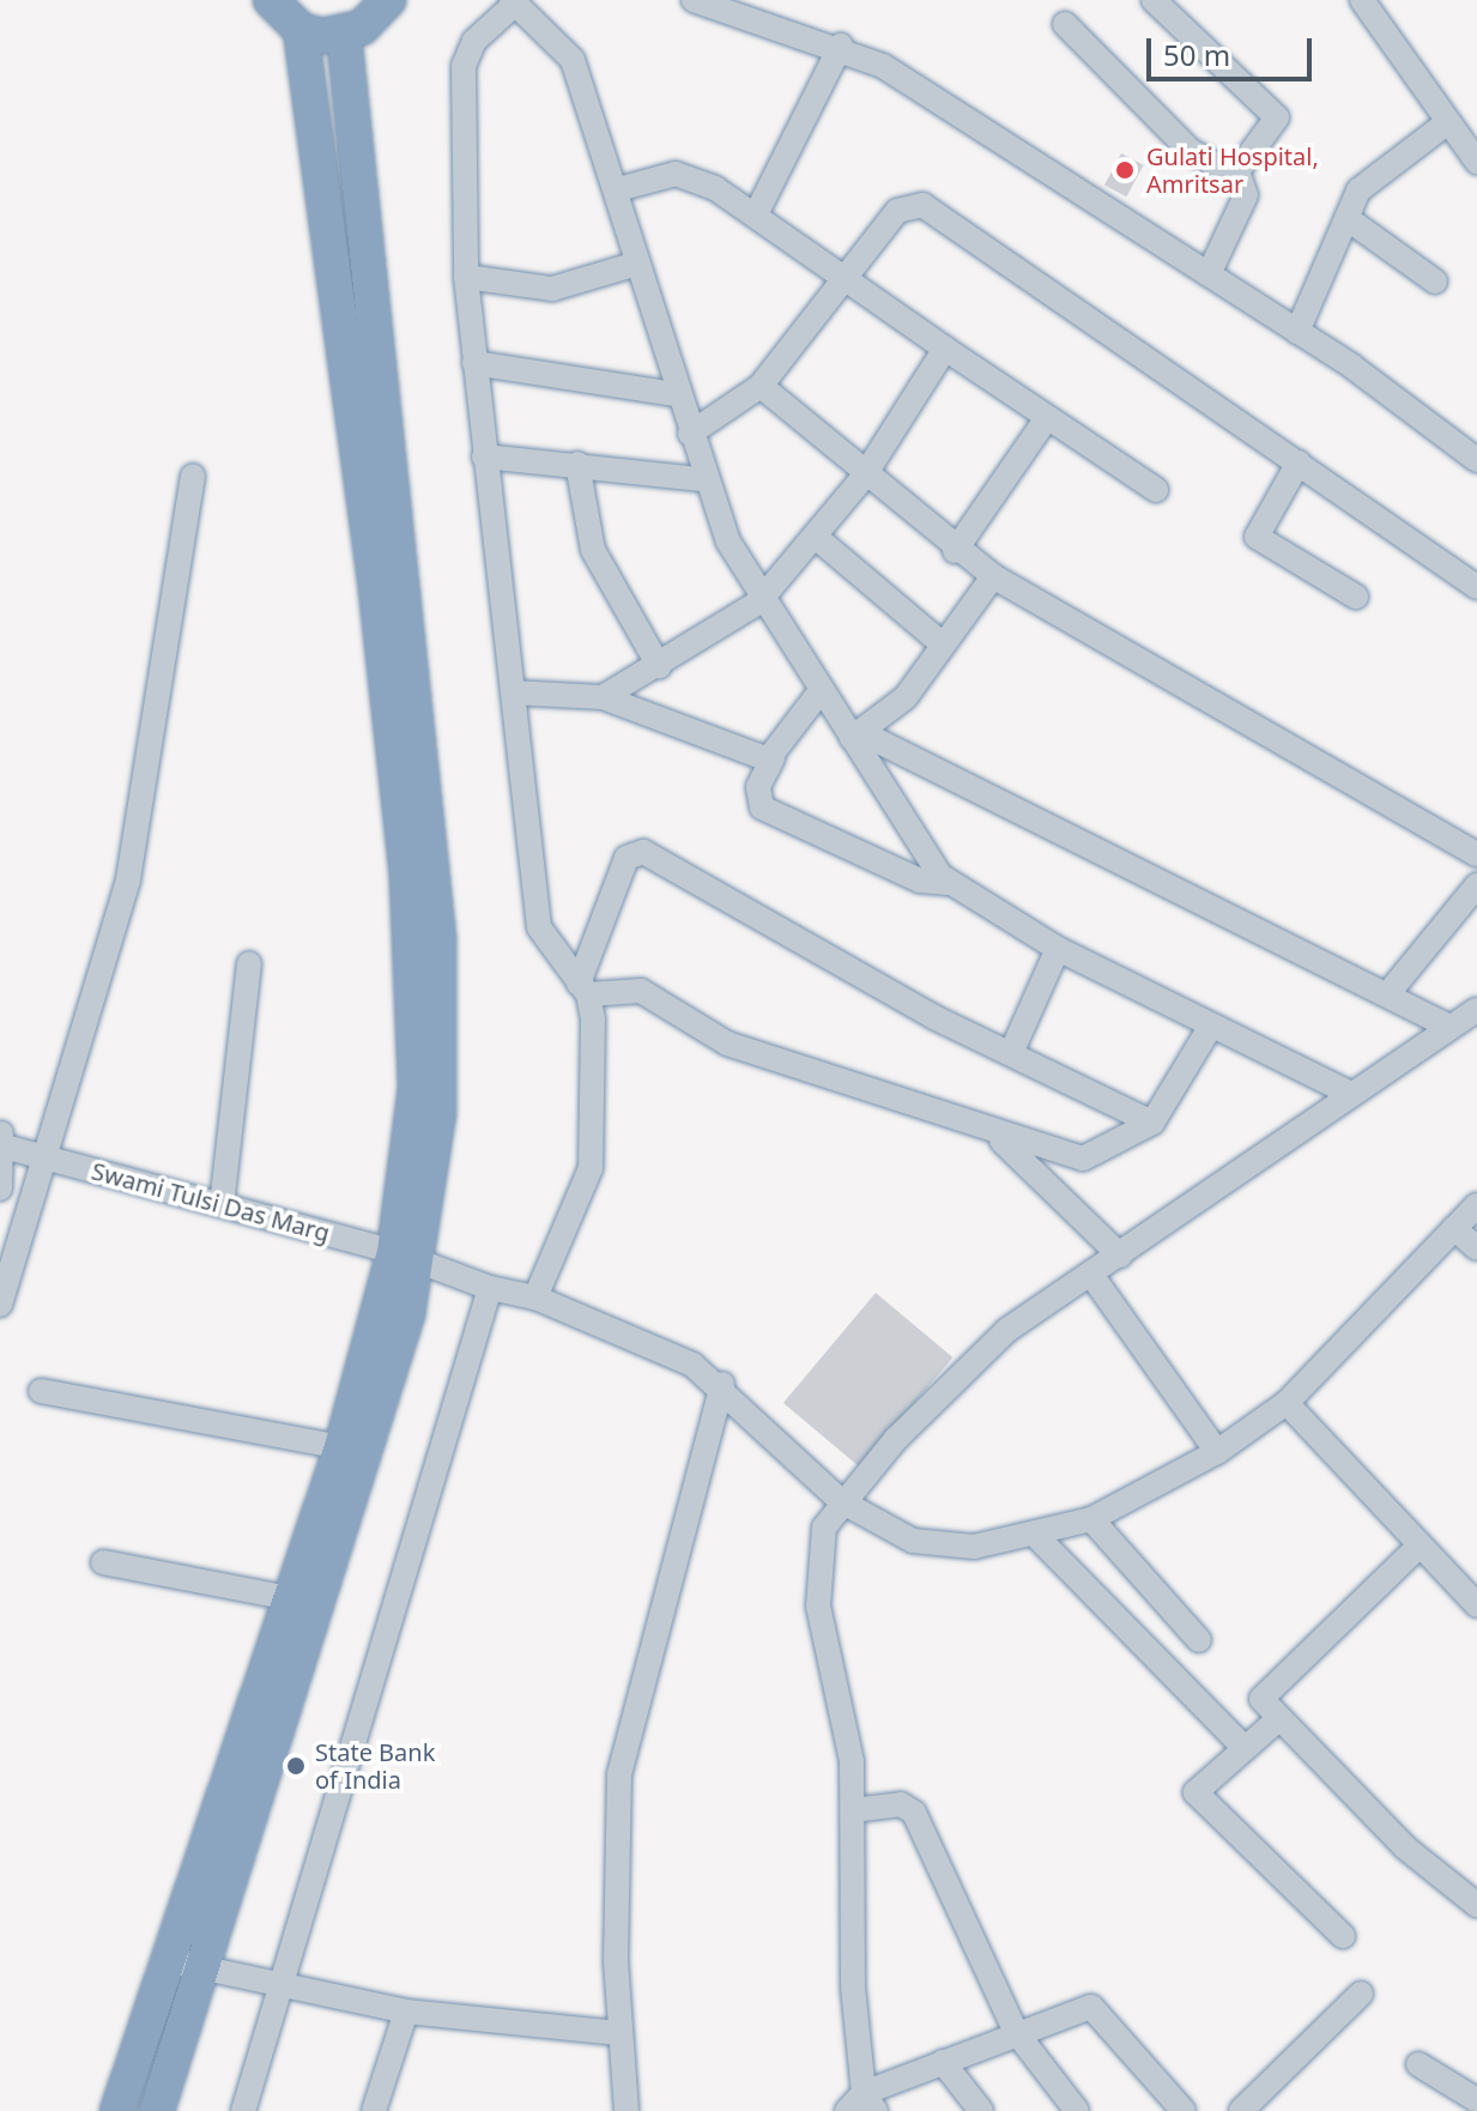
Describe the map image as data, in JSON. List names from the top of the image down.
{
  "streets": {
    "street": ["Swami Tulsi Das Marg"]
  },
  "places": ["Gulati Hospital, Amritsar", "State Bank of India"],
  "scale_bar": "50 m"
}
